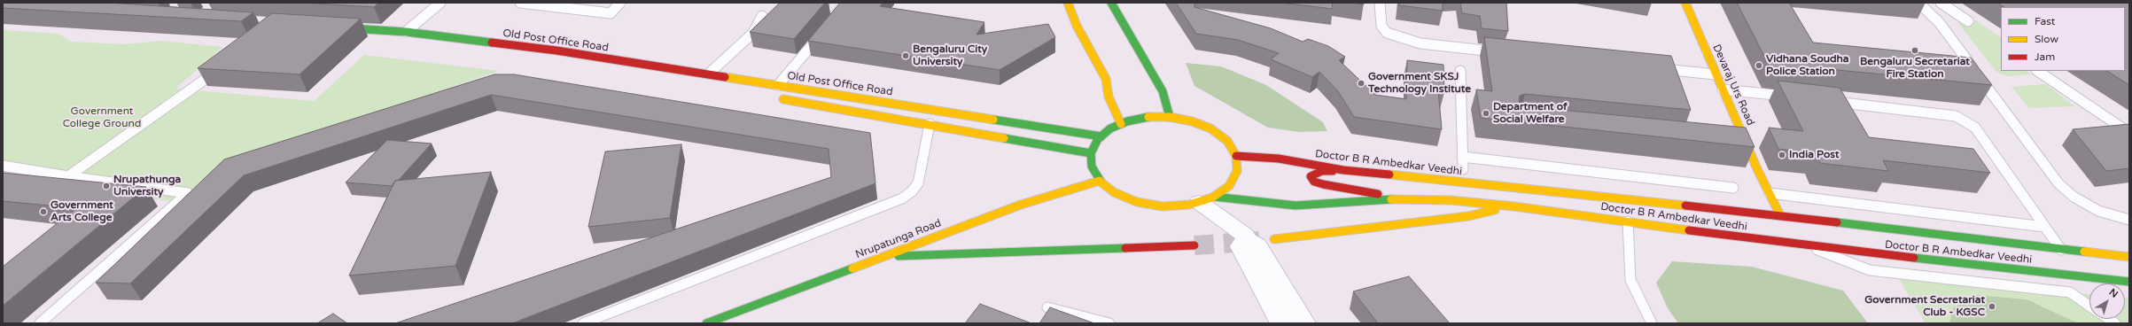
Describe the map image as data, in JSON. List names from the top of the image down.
{
  "streets": {
    "main road": [
      "Old Post Office Road",
      "Devaraj Urs Road",
      "Doctor B R Ambedkar Veedhi",
      "Nrupatunga Road"
    ]
  },
  "crossings": [
    ["Old Post Office Road", "Doctor B R Ambedkar Veedhi"],
    ["Old Post Office Road", "Nrupatunga Road"],
    ["Devaraj Urs Road", "Doctor B R Ambedkar Veedhi"],
    ["Doctor B R Ambedkar Veedhi", "Nrupatunga Road"]
  ],
  "parks": ["Government College Ground"],
  "places": [
    "Bengaluru Secretariat Fire Station",
    "Bengaluru City University",
    "Vidhana Soudha Police Station",
    "Government SKSJ Technology Institute",
    "Department of Social Welfare",
    "India Post",
    "Nrupathunga University",
    "Government Arts College",
    "Government Secretariat Club - KGSC"
  ],
  "legend": ["Fast", "Slow", "Jam"],
  "north": "top right"
}
